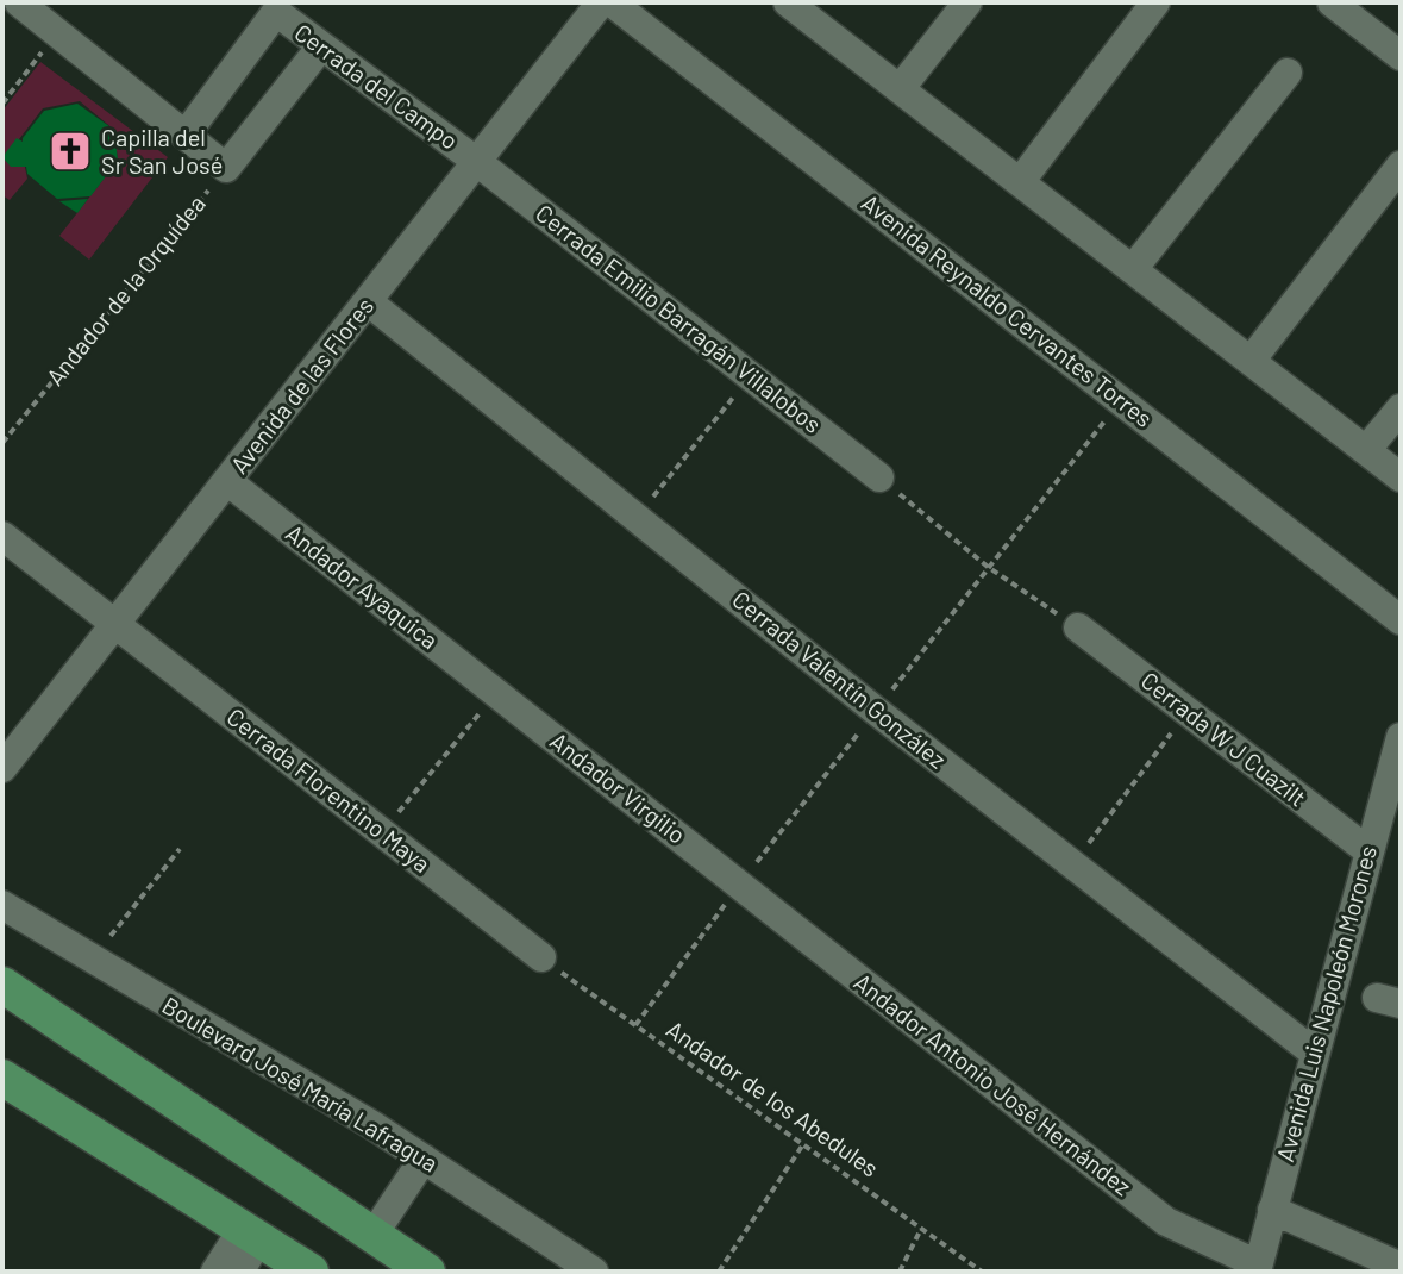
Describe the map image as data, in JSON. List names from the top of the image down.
{
  "streets": {
    "street": [
      "Cerrada del Campo",
      "Avenida Reynaldo Cervantes Torres",
      "Cerrada Emilio Barragán Villalobos",
      "Avenida de las Flores",
      "Andador Ayaquica",
      "Cerrada Valentín González",
      "Cerrada W J Cuazilt",
      "Andador Virgilio",
      "Cerrada Florentino Maya",
      "Avenida Luis Napoleón Morones",
      "Boulevard José María Lafragua",
      "Andador Antonio José Hernández"
    ],
    "path": ["Andador de la Orquídea", "Andador de los Abedules"]
  },
  "crossings": [
    ["Cerrada del Campo", "Cerrada Emilio Barragán Villalobos"],
    ["Cerrada del Campo", "Avenida de las Flores"],
    ["Cerrada Emilio Barragán Villalobos", "Avenida de las Flores"],
    ["Avenida de las Flores", "Andador Ayaquica"],
    ["Avenida de las Flores", "Cerrada Valentín González"],
    ["Avenida de las Flores", "Cerrada Florentino Maya"],
    ["Andador Ayaquica", "Andador Virgilio"],
    ["Cerrada Valentín González", "Avenida Luis Napoleón Morones"],
    ["Cerrada W J Cuazilt", "Avenida Luis Napoleón Morones"],
    ["Andador Virgilio", "Andador Antonio José Hernández"],
    ["Cerrada Florentino Maya", "Andador de los Abedules"],
    ["Avenida Luis Napoleón Morones", "Andador Antonio José Hernández"]
  ],
  "places": {
    "church": ["Capilla del Sr San José"]
  }
}
